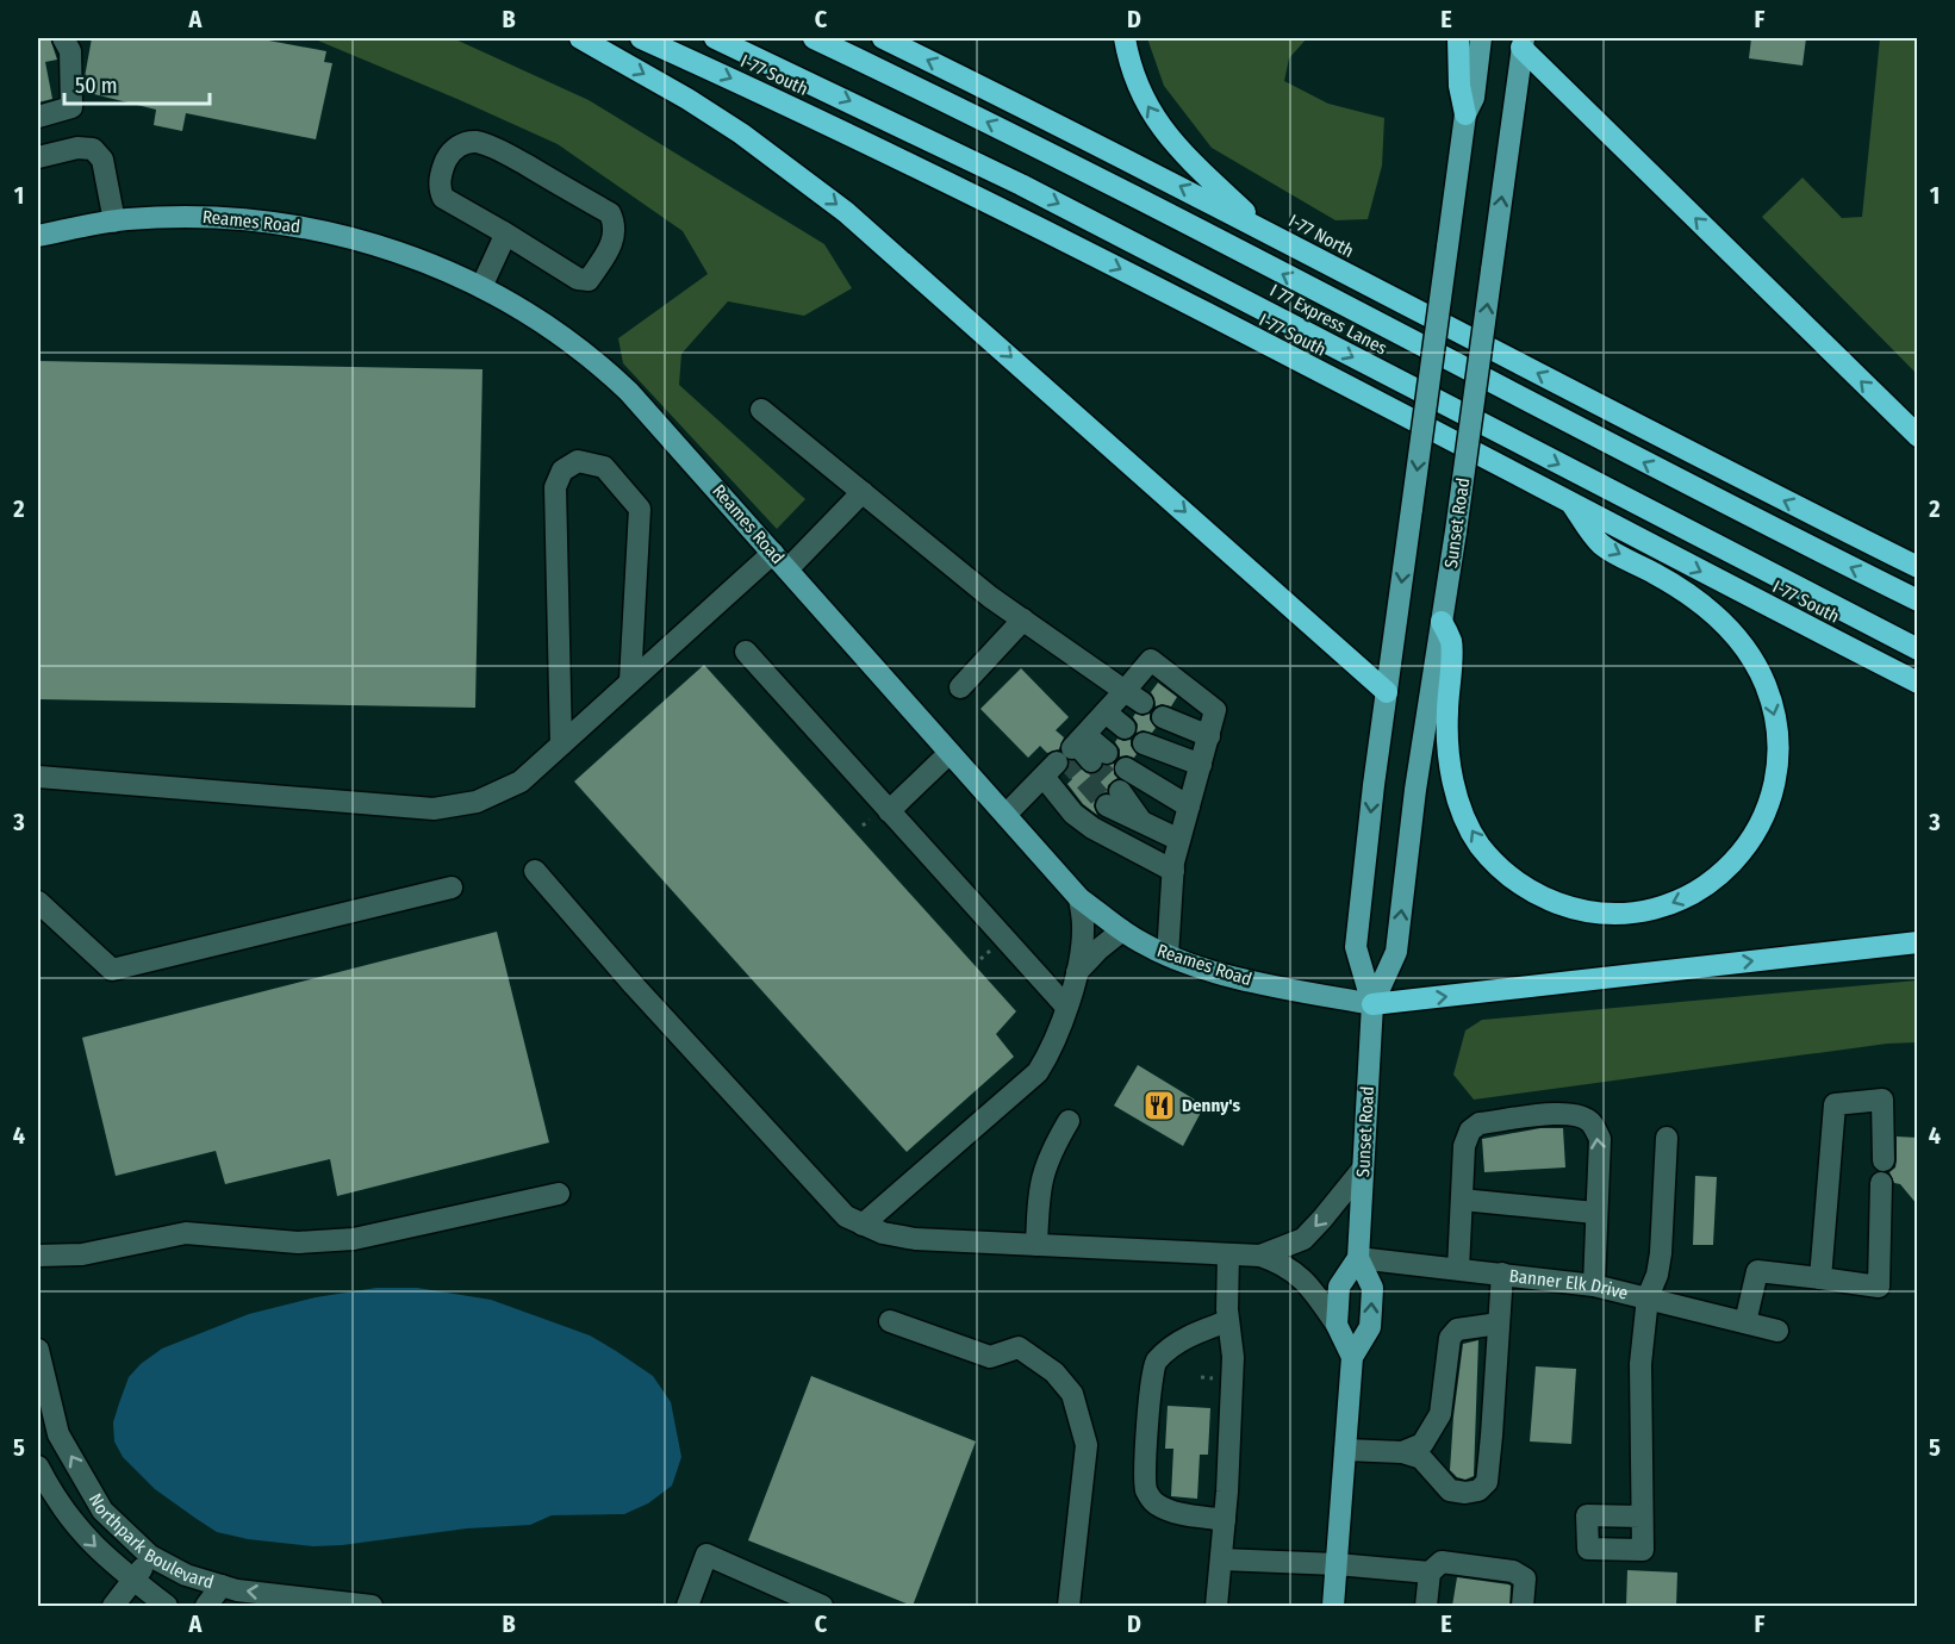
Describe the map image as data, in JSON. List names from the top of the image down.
{
  "streets": {
    "highway": ["I-77 South", "I-77 North", "I 77 Express Lanes"],
    "main road": ["Reames Road", "Sunset Road"],
    "street": ["Banner Elk Drive", "Northpark Boulevard"]
  },
  "crossings": [
    ["Reames Road", "Sunset Road"],
    ["Sunset Road", "Banner Elk Drive"]
  ],
  "places": {
    "restaurant": ["Denny's"]
  },
  "scale_bar": "50 m",
  "grid": {
    "columns": [
      "A",
      "B",
      "C",
      "D",
      "E",
      "F"
    ],
    "rows": [
      "1",
      "2",
      "3",
      "4",
      "5"
    ]
  }
}
